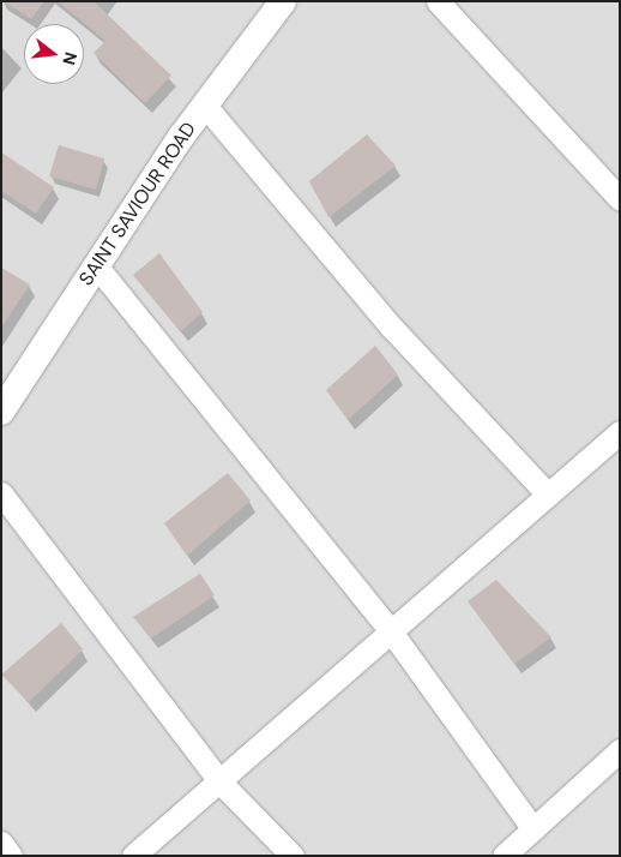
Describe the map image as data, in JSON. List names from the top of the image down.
{
  "streets": {
    "street": ["SAINT SAVIOUR ROAD"]
  },
  "north": "right"
}
